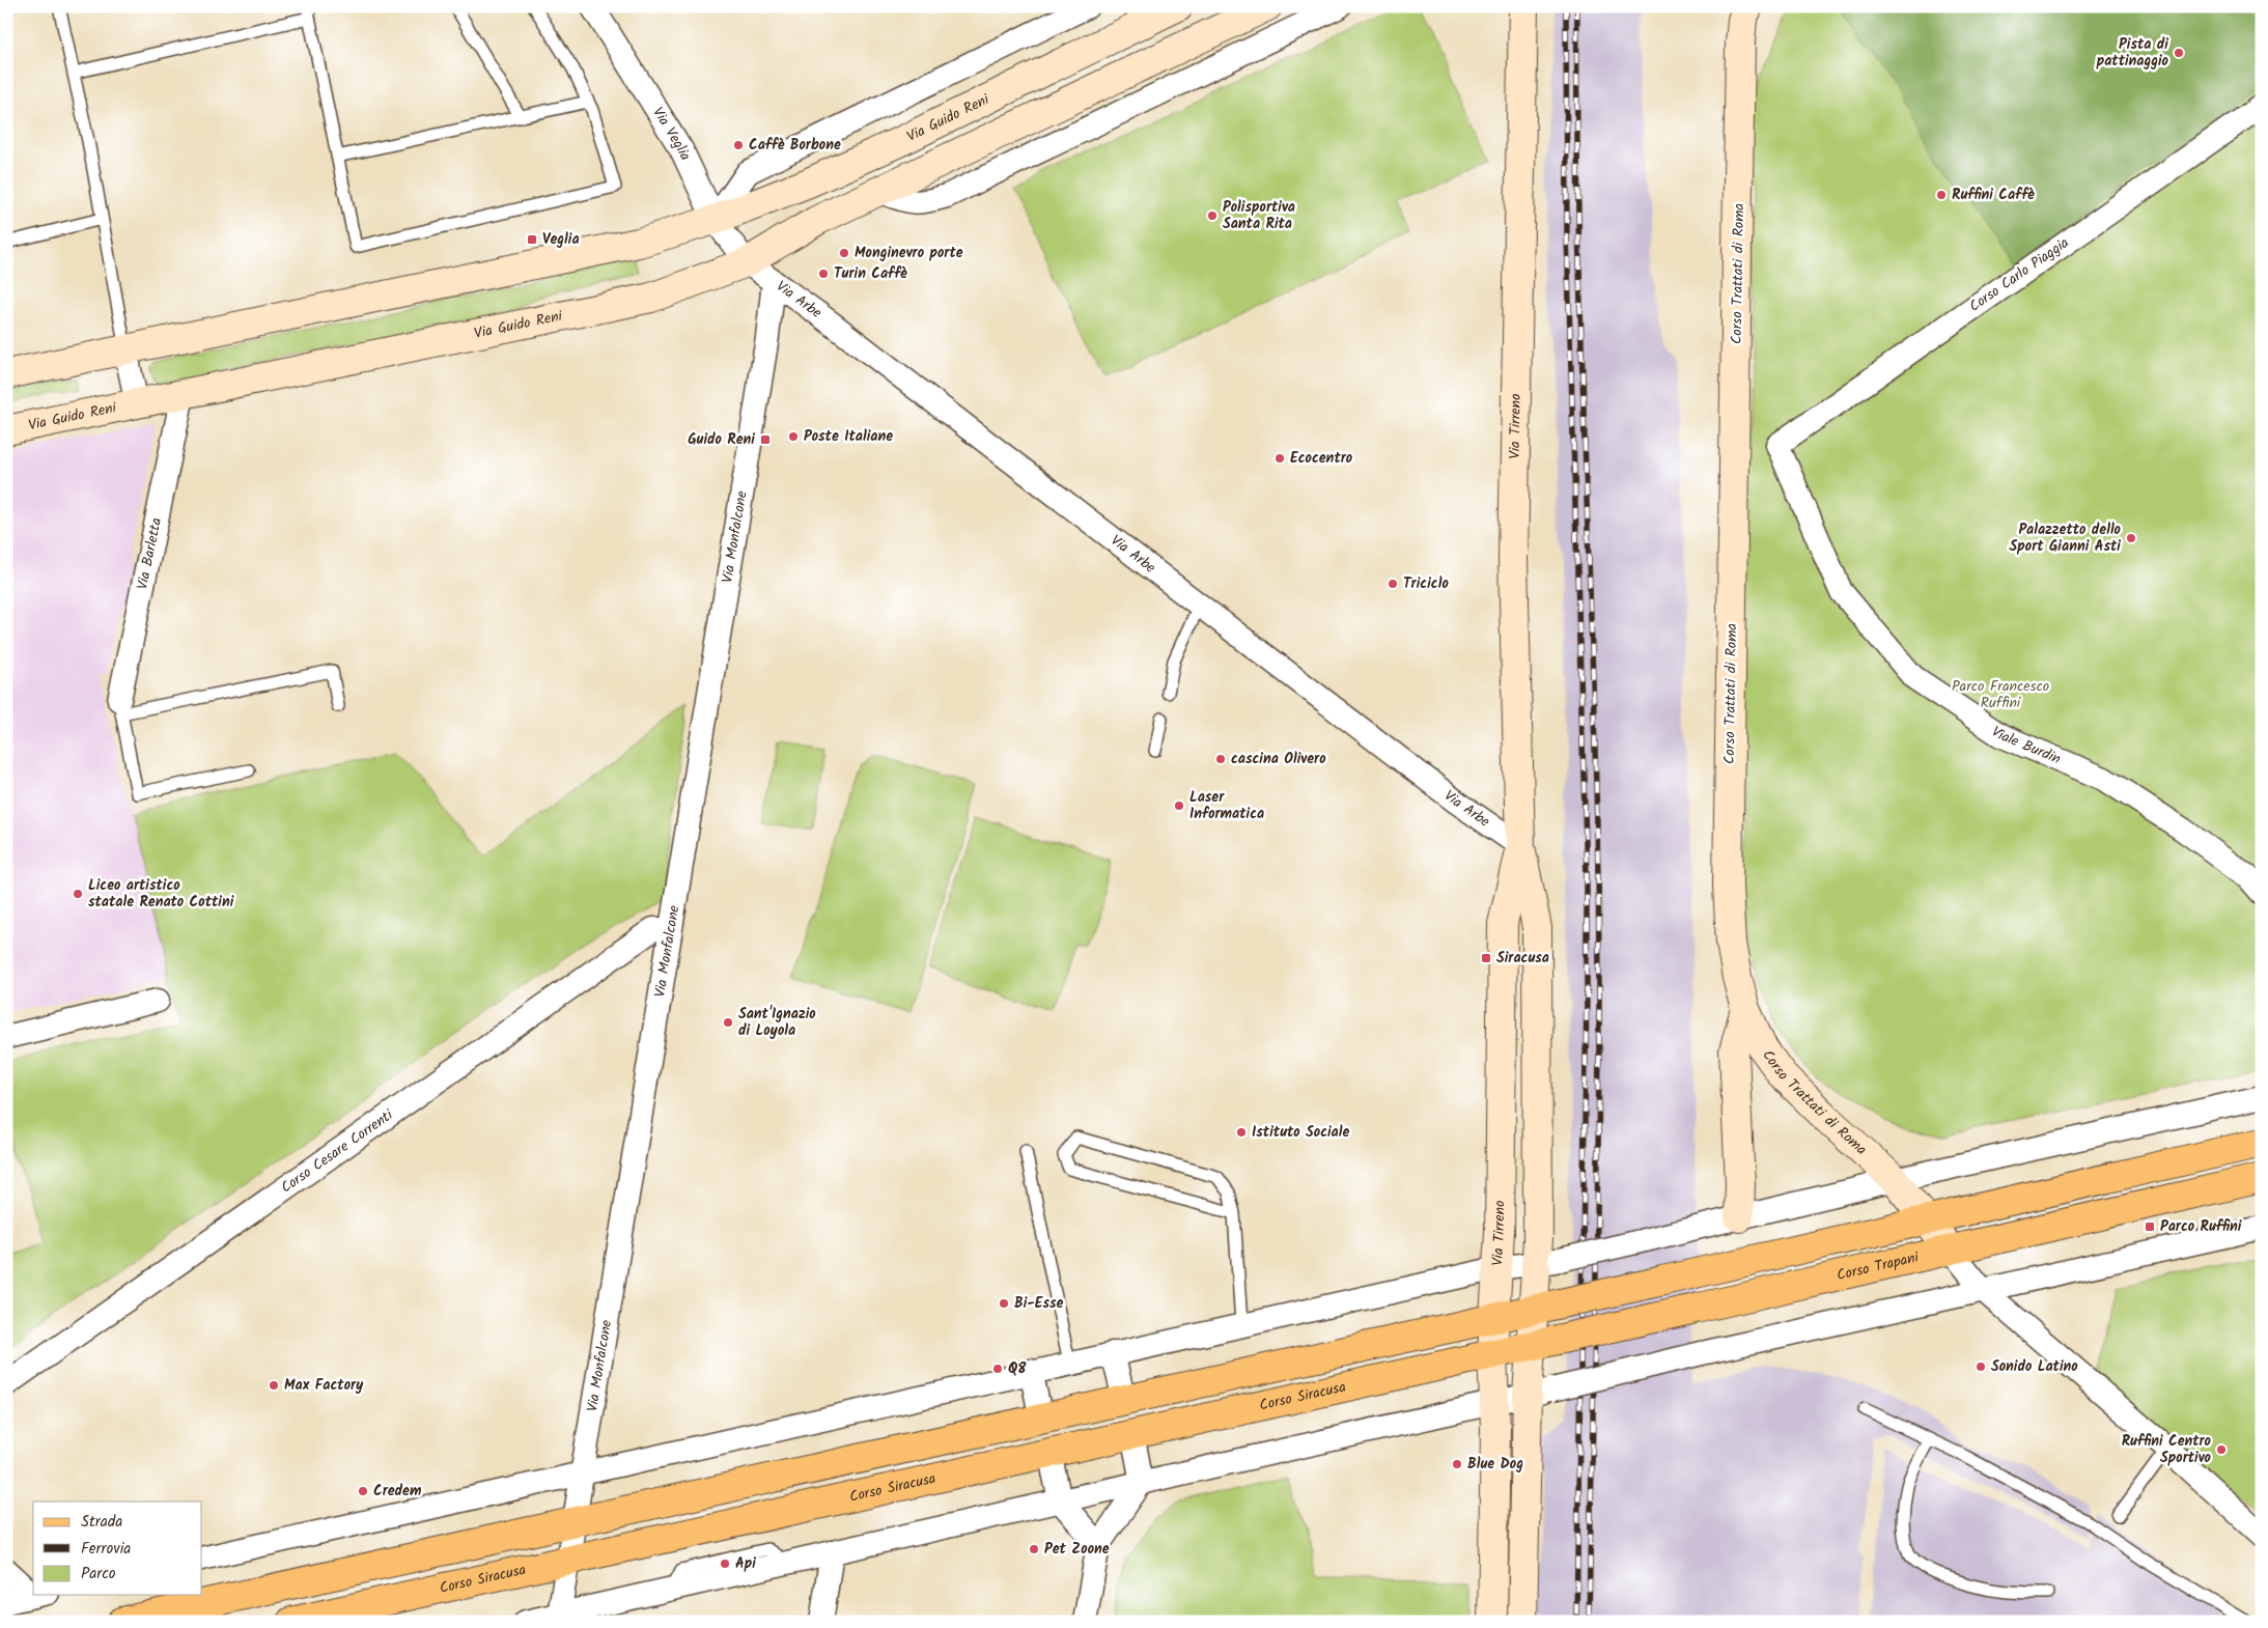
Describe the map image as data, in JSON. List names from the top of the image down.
{
  "streets": {
    "main road": ["Corso Trapani", "Corso Siracusa"],
    "street": [
      "Via Guido Reni",
      "Via Veglia",
      "Corso Trattati di Roma",
      "Corso Carlo Piaggia",
      "Via Arbe",
      "Via Tirreno",
      "Via Monfalcone",
      "Via Barletta",
      "Viale Burdin",
      "Corso Cesare Correnti"
    ]
  },
  "crossings": [
    ["Via Guido Reni", "Via Veglia"],
    ["Via Guido Reni", "Via Arbe"],
    ["Via Guido Reni", "Via Barletta"],
    ["Via Veglia", "Via Arbe"],
    ["Corso Trattati di Roma", "Corso Trapani"],
    ["Corso Carlo Piaggia", "Viale Burdin"],
    ["Via Arbe", "Via Tirreno"],
    ["Via Arbe", "Via Monfalcone"],
    ["Via Tirreno", "Corso Trapani"],
    ["Via Tirreno", "Corso Siracusa"],
    ["Via Monfalcone", "Corso Cesare Correnti"],
    ["Via Monfalcone", "Corso Siracusa"],
    ["Corso Trapani", "Corso Siracusa"]
  ],
  "parks": ["Parco Francesco Ruffini"],
  "places": {
    "other": [
      "Pista di pattinaggio",
      "Caffè Borbone",
      "Ruffini Caffè",
      "Polisportiva Santa Rita",
      "Monginevro porte",
      "Turin Caffè",
      "Poste Italiane",
      "Ecocentro",
      "Palazzetto dello Sport Gianni Asti",
      "Triciclo",
      "cascina Olivero",
      "Laser Informatica",
      "Liceo artistico statale Renato Cottini",
      "Sant'Ignazio di Loyola",
      "Istituto Sociale",
      "Bi-Esse",
      "Sonido Latino",
      "Q8",
      "Max Factory",
      "Ruffini Centro Sportivo",
      "Blue Dog",
      "Credem",
      "Pet Zoone",
      "Api"
    ],
    "transit": [
      "Veglia",
      "Guido Reni",
      "Siracusa",
      "Parco Ruffini"
    ]
  },
  "legend": ["Strada", "Ferrovia", "Parco"]
}
